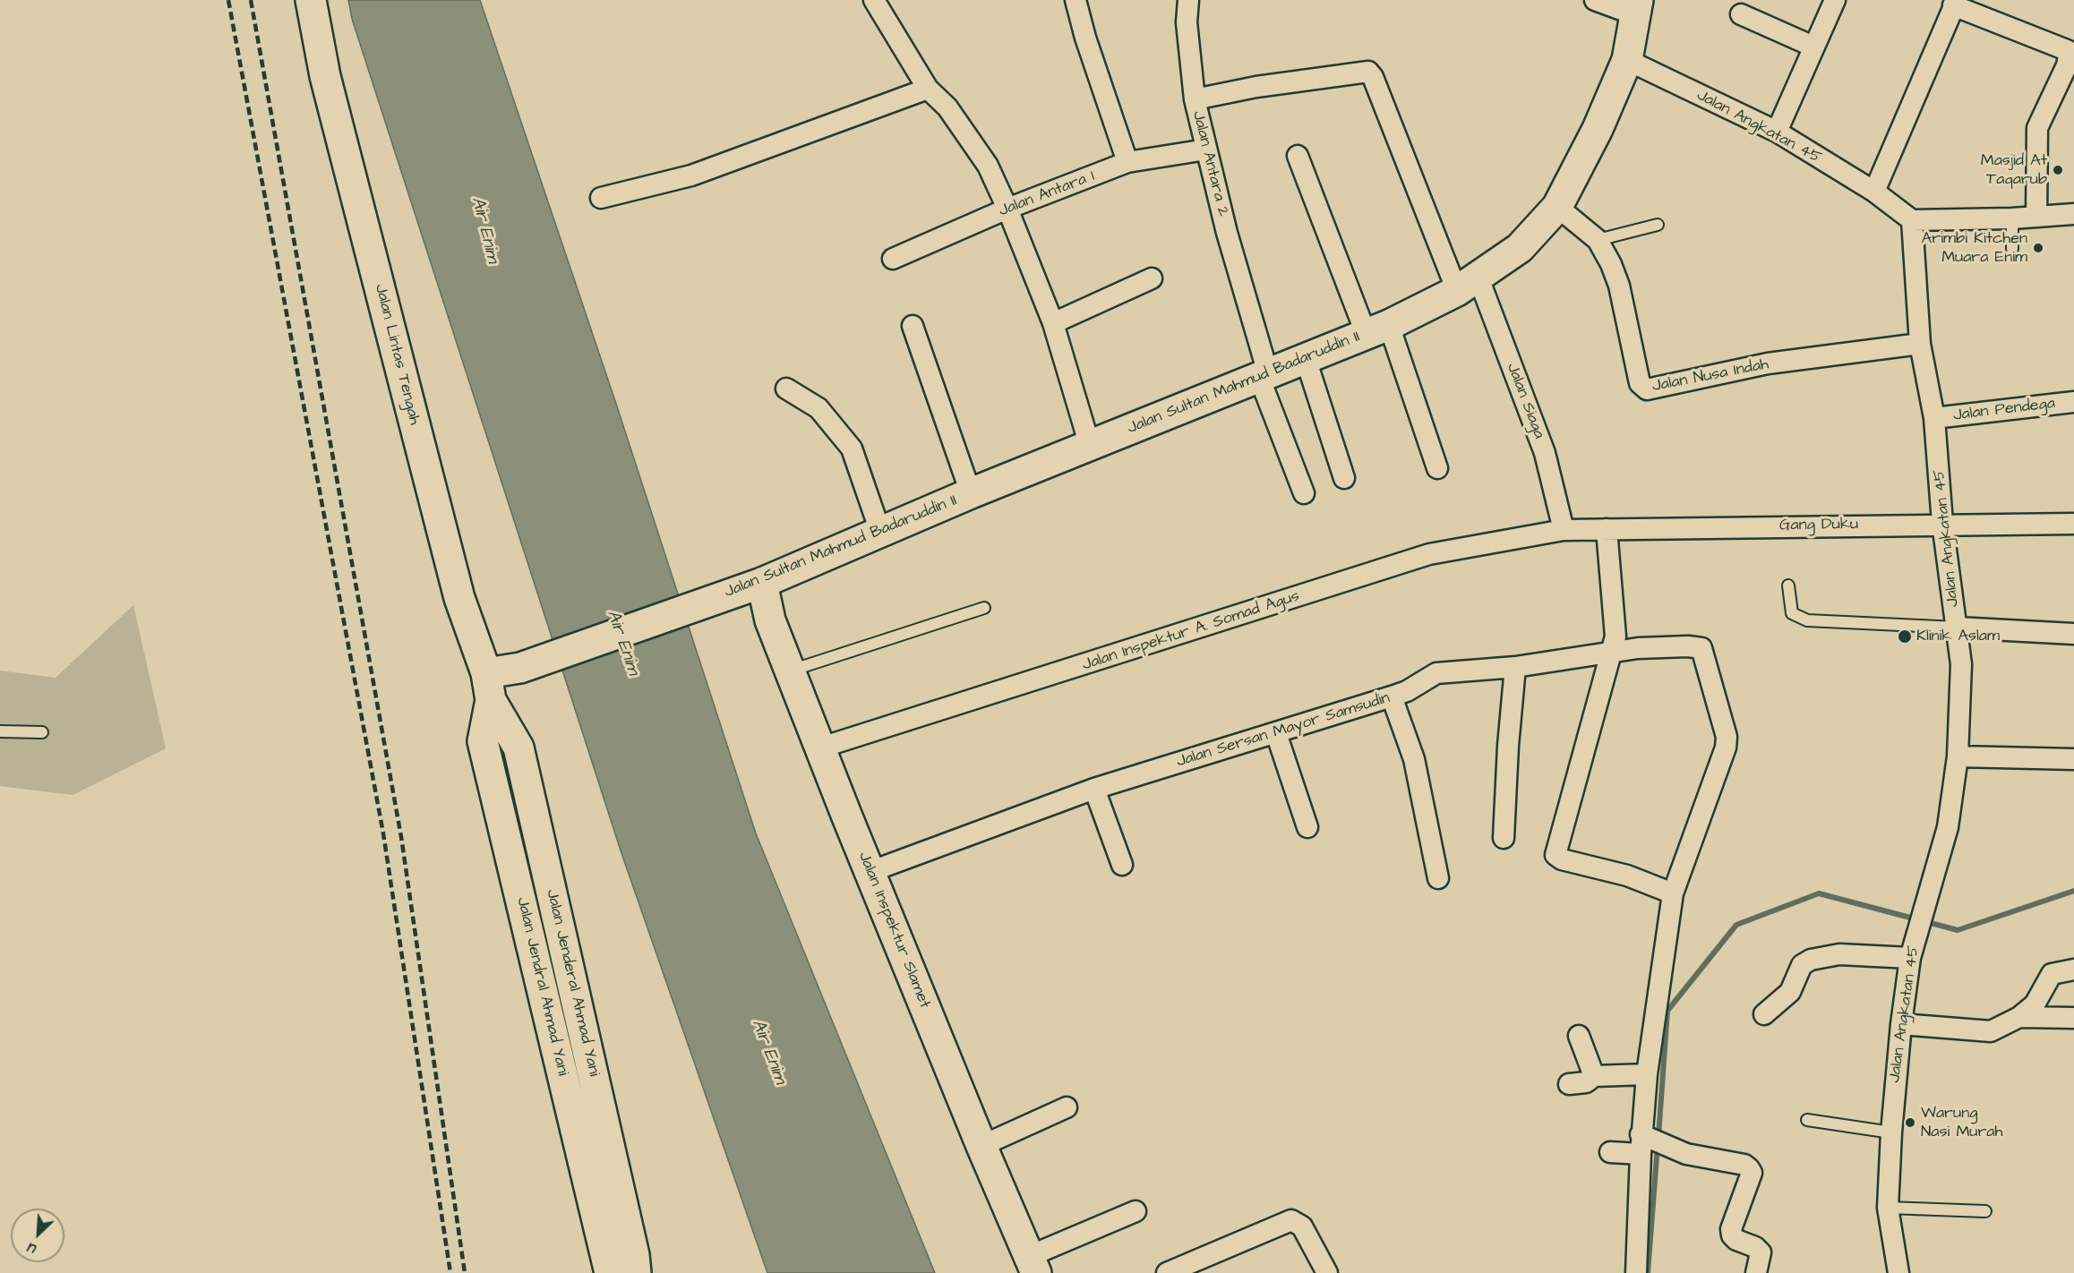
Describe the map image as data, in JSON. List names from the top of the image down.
{
  "streets": {
    "main road": [
      "Jalan Lintas Tengah",
      "Jalan Sultan Mahmud Badaruddin II",
      "Jalan Inspektur Slamet",
      "Jalan Jenderal Ahmad Yani",
      "Jalan Jendral Ahmad Yani"
    ],
    "street": [
      "Jalan Angkatan 45",
      "Jalan Antara 2",
      "Jalan Antara 1",
      "Jalan Nusa Indah",
      "Jalan Siaga",
      "Jalan Pendega",
      "Gang Duku",
      "Jalan Inspektur A. Somad Agus",
      "Jalan Sersan Mayor Samsudin"
    ]
  },
  "crossings": [
    ["Jalan Angkatan 45", "Jalan Nusa Indah"],
    ["Jalan Angkatan 45", "Jalan Sultan Mahmud Badaruddin II"],
    ["Jalan Angkatan 45", "Jalan Pendega"],
    ["Jalan Angkatan 45", "Gang Duku"],
    ["Jalan Antara 2", "Jalan Antara 1"],
    ["Jalan Antara 2", "Jalan Sultan Mahmud Badaruddin II"],
    ["Jalan Antara 2", "Jalan Siaga"],
    ["Jalan Lintas Tengah", "Jalan Sultan Mahmud Badaruddin II"],
    ["Jalan Lintas Tengah", "Jalan Jenderal Ahmad Yani"],
    ["Jalan Lintas Tengah", "Jalan Jendral Ahmad Yani"],
    ["Jalan Nusa Indah", "Jalan Sultan Mahmud Badaruddin II"],
    ["Jalan Sultan Mahmud Badaruddin II", "Jalan Siaga"],
    ["Jalan Sultan Mahmud Badaruddin II", "Jalan Inspektur Slamet"],
    ["Jalan Sultan Mahmud Badaruddin II", "Jalan Jenderal Ahmad Yani"],
    ["Jalan Sultan Mahmud Badaruddin II", "Jalan Jendral Ahmad Yani"],
    ["Jalan Siaga", "Gang Duku"],
    ["Jalan Siaga", "Jalan Inspektur A. Somad Agus"],
    ["Gang Duku", "Jalan Inspektur A. Somad Agus"],
    ["Jalan Inspektur A. Somad Agus", "Jalan Inspektur Slamet"],
    ["Jalan Sersan Mayor Samsudin", "Jalan Inspektur Slamet"],
    ["Jalan Jenderal Ahmad Yani", "Jalan Jendral Ahmad Yani"]
  ],
  "water": ["Air Enim"],
  "places": [
    "Masjid At Taqarub",
    "Arimbi Kitchen Muara Enim",
    "Klinik Aslam",
    "Warung Nasi Murah"
  ],
  "north": "bottom left"
}
